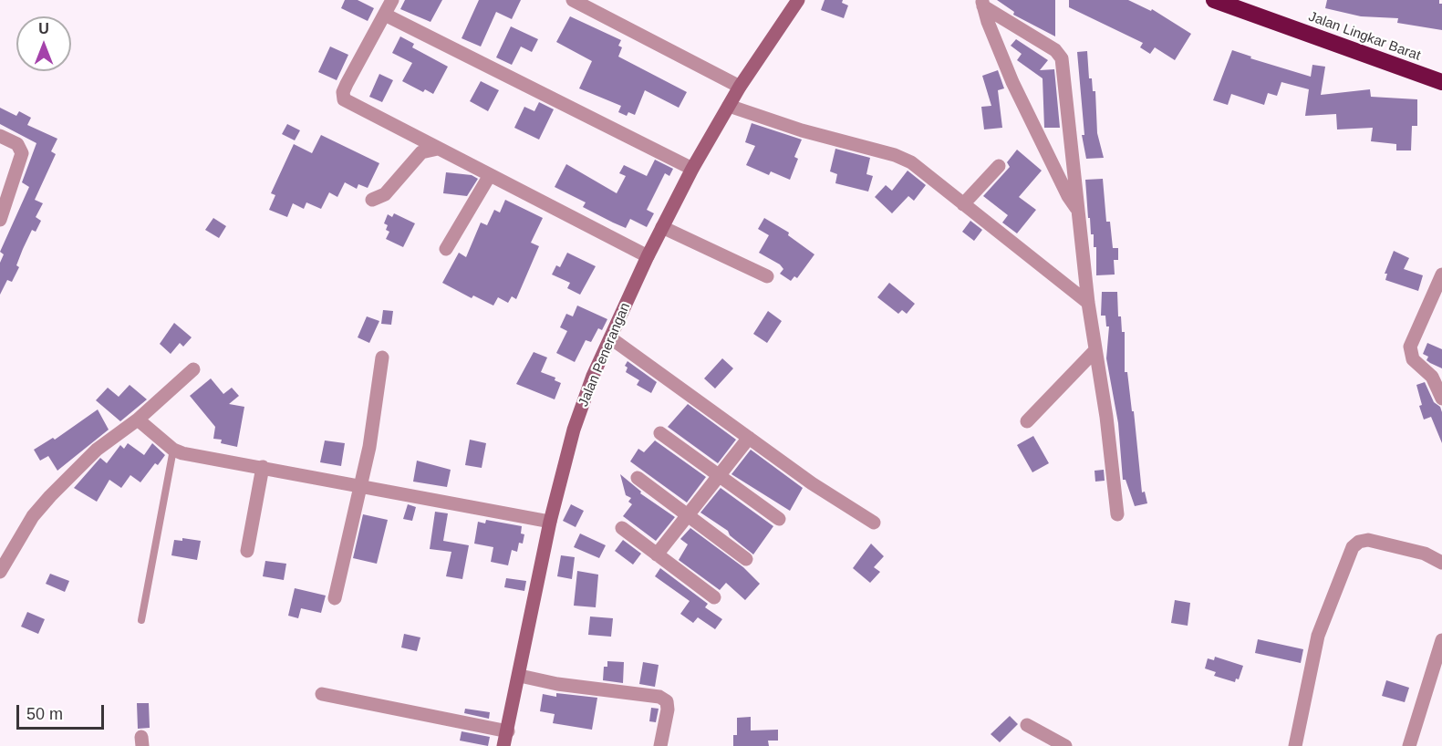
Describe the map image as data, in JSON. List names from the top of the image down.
{
  "streets": {
    "highway": ["Jalan Lingkar Barat"],
    "street": ["Jalan Penerangan"]
  },
  "scale_bar": "50 m",
  "north": "top"
}
